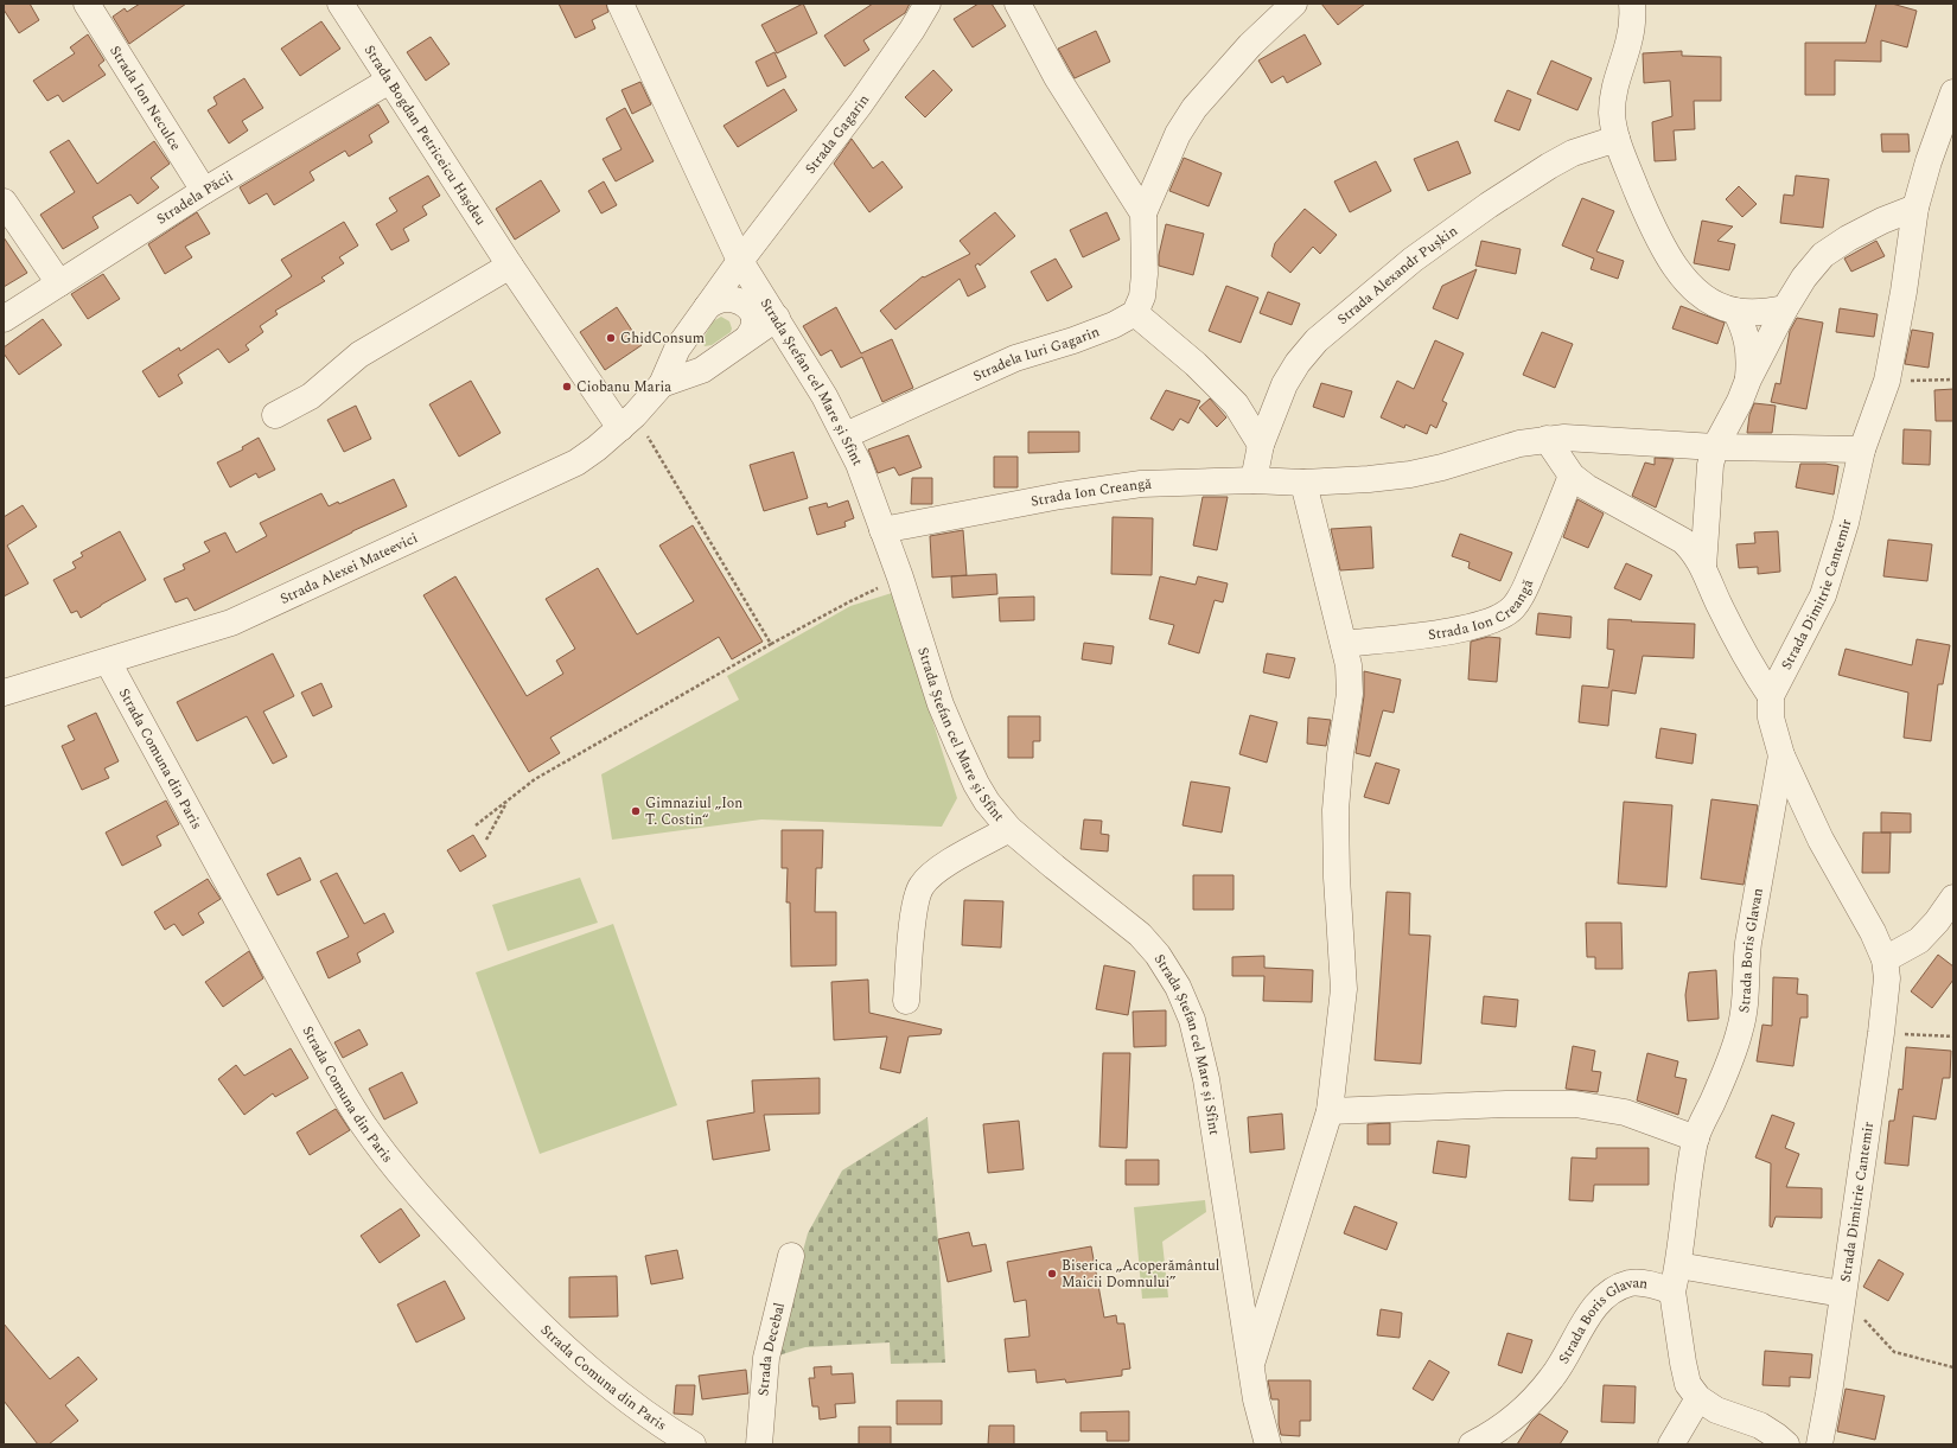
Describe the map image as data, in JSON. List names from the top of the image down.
{
  "streets": {
    "street": [
      "Strada Ion Neculce",
      "Strada Gagarin",
      "Strada Bogdan Petriceicu Hașdeu",
      "Stradela Păcii",
      "Strada Alexandr Pușkin",
      "Stradela Iuri Gagarin",
      "Strada Ștefan cel Mare și Sfînt",
      "Strada Ion Creangă",
      "Strada Alexei Mateevici",
      "Strada Dimitrie Cantemir",
      "Strada Comuna din Paris",
      "Strada Boris Glavan",
      "Strada Decebal"
    ]
  },
  "crossings": [
    ["Strada Ion Neculce", "Stradela Păcii"],
    ["Strada Gagarin", "Strada Ștefan cel Mare și Sfînt"],
    ["Strada Gagarin", "Strada Alexei Mateevici"],
    ["Strada Bogdan Petriceicu Hașdeu", "Stradela Păcii"],
    ["Strada Bogdan Petriceicu Hașdeu", "Strada Alexei Mateevici"],
    ["Strada Alexandr Pușkin", "Strada Ion Creangă"],
    ["Stradela Iuri Gagarin", "Strada Ștefan cel Mare și Sfînt"],
    ["Strada Ștefan cel Mare și Sfînt", "Strada Ion Creangă"],
    ["Strada Ion Creangă", "Strada Dimitrie Cantemir"],
    ["Strada Alexei Mateevici", "Strada Comuna din Paris"],
    ["Strada Dimitrie Cantemir", "Strada Boris Glavan"]
  ],
  "places": [
    "GhidConsum",
    "Ciobanu Maria",
    "Gimnaziul „Ion T. Costin“",
    "Biserica „Acoperământul Maicii Domnului”"
  ]
}
